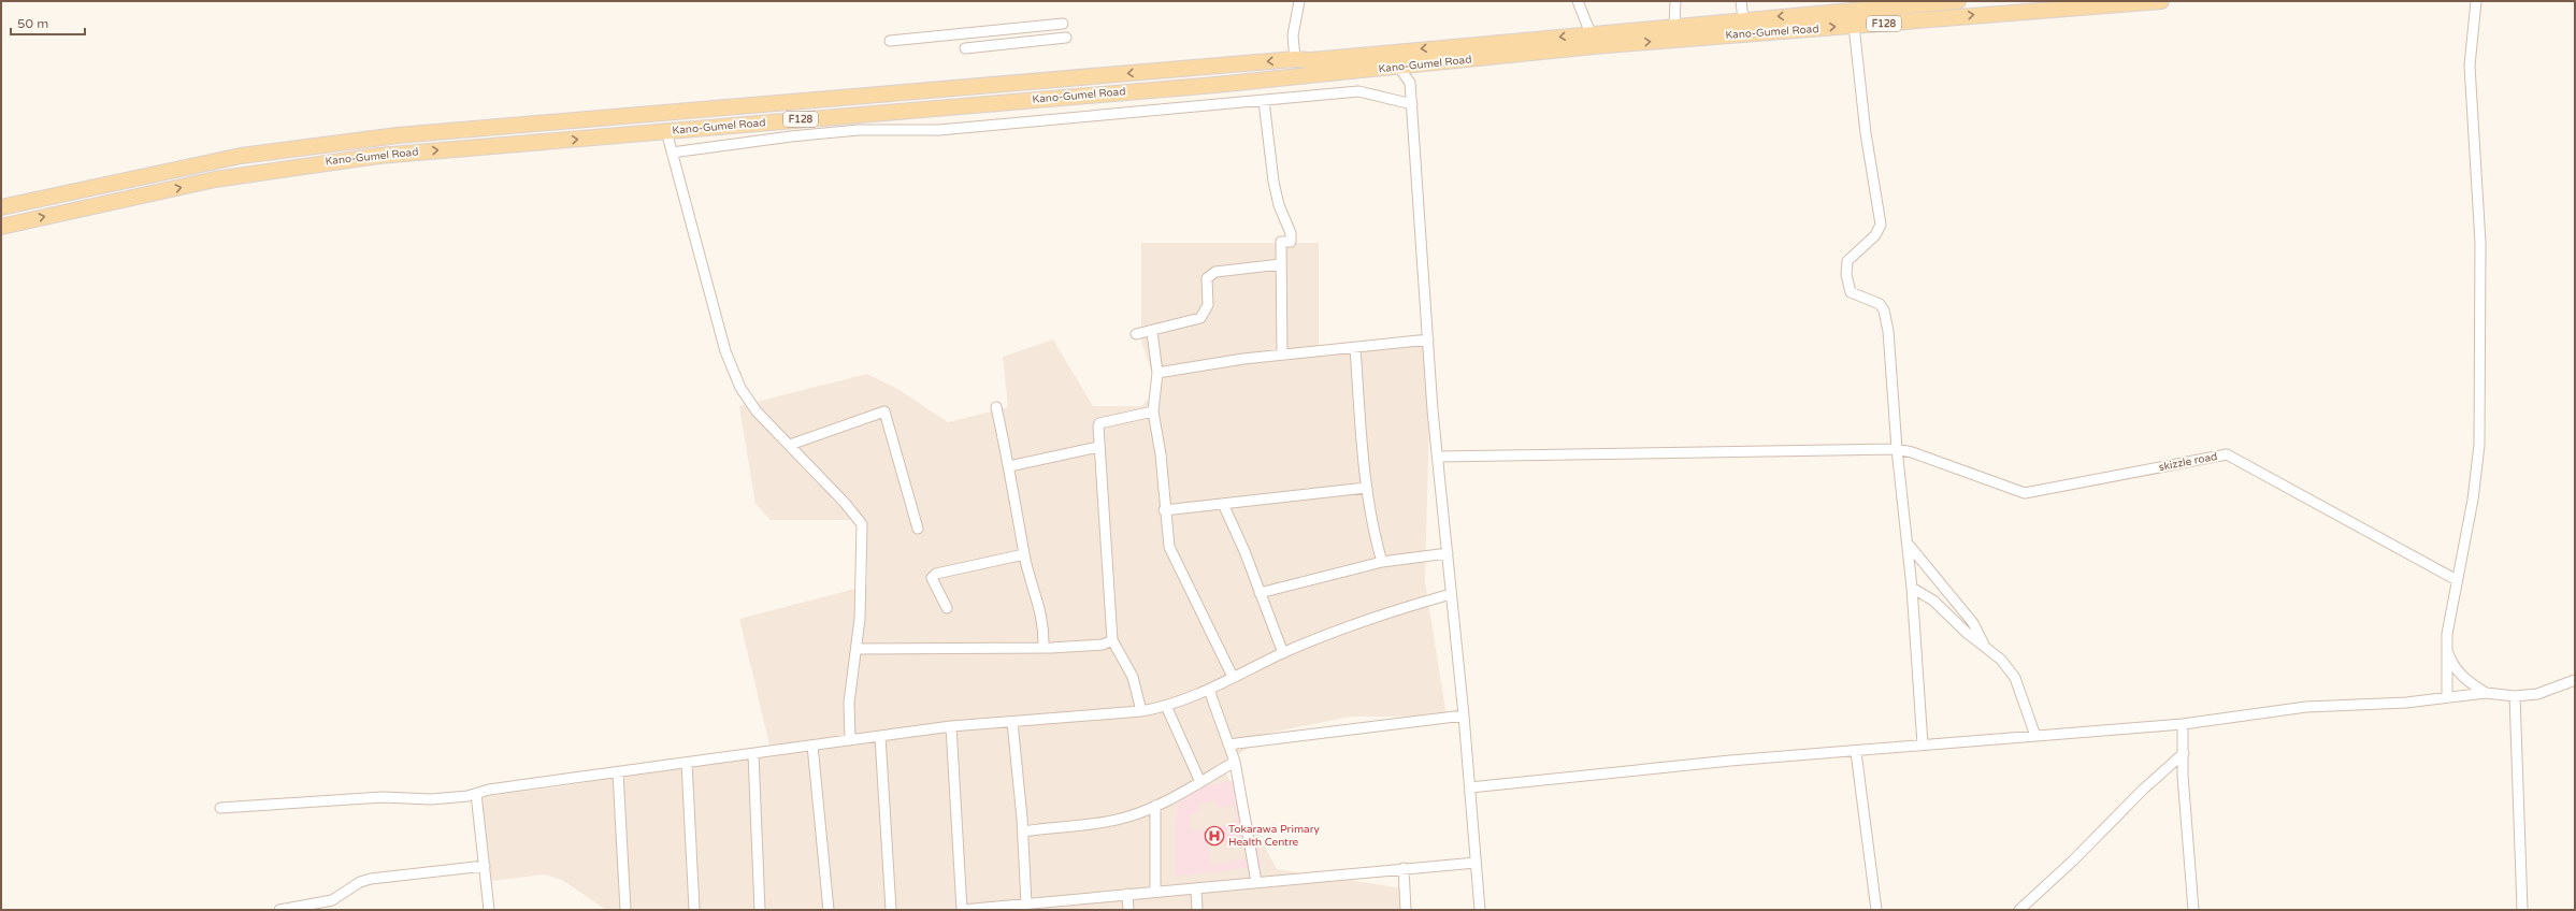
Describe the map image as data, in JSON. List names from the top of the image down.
{
  "streets": {
    "main road": ["F128", "Kano-Gumel Road"],
    "street": ["skizzle road"]
  },
  "places": {
    "hospital": ["Tokarawa Primary Health Centre"]
  },
  "scale_bar": "50 m"
}
